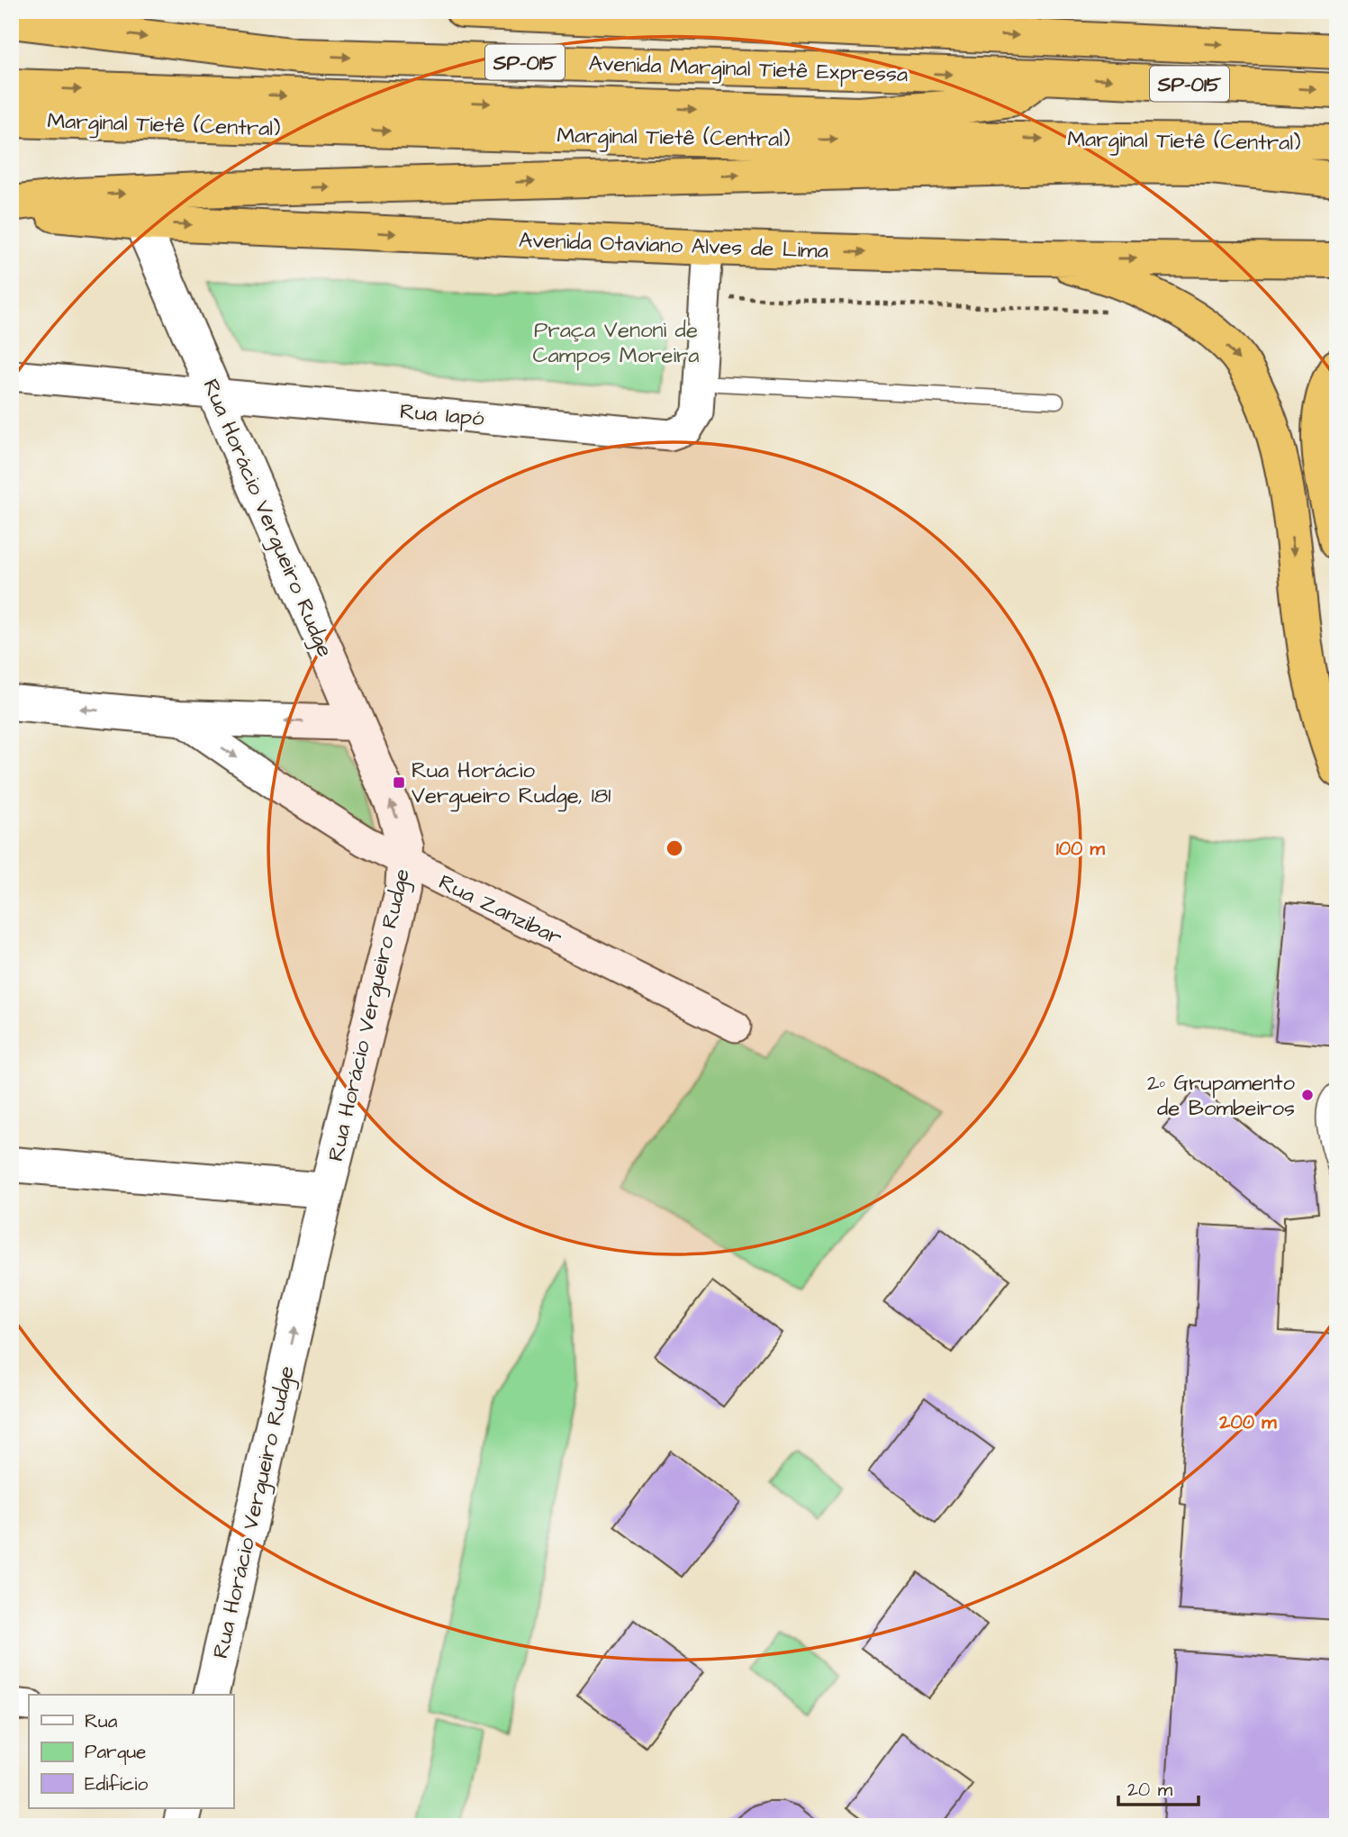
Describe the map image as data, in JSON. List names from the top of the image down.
{
  "streets": {
    "highway": [
      "SP-015",
      "Avenida Marginal Tietê Expressa",
      "Marginal Tietê (Central)",
      "Avenida Otaviano Alves de Lima"
    ],
    "street": ["Rua Iapó", "Rua Horácio Vergueiro Rudge", "Rua Zanzibar"]
  },
  "crossings": [
    ["Avenida Otaviano Alves de Lima", "Rua Iapó"],
    ["Avenida Otaviano Alves de Lima", "Rua Horácio Vergueiro Rudge"],
    ["Rua Iapó", "Rua Horácio Vergueiro Rudge"],
    ["Rua Horácio Vergueiro Rudge", "Rua Zanzibar"]
  ],
  "one_way": ["Rua Horácio Vergueiro Rudge"],
  "parks": ["Praça Venoni de Campos Moreira"],
  "places": {
    "transit": ["Rua Horácio Vergueiro Rudge, 181"],
    "other": ["2º Grupamento de Bombeiros"]
  },
  "legend": ["Rua", "Parque", "Edifício"],
  "scale_bar": "20 m",
  "rings": ["100 m", "200 m"]
}
